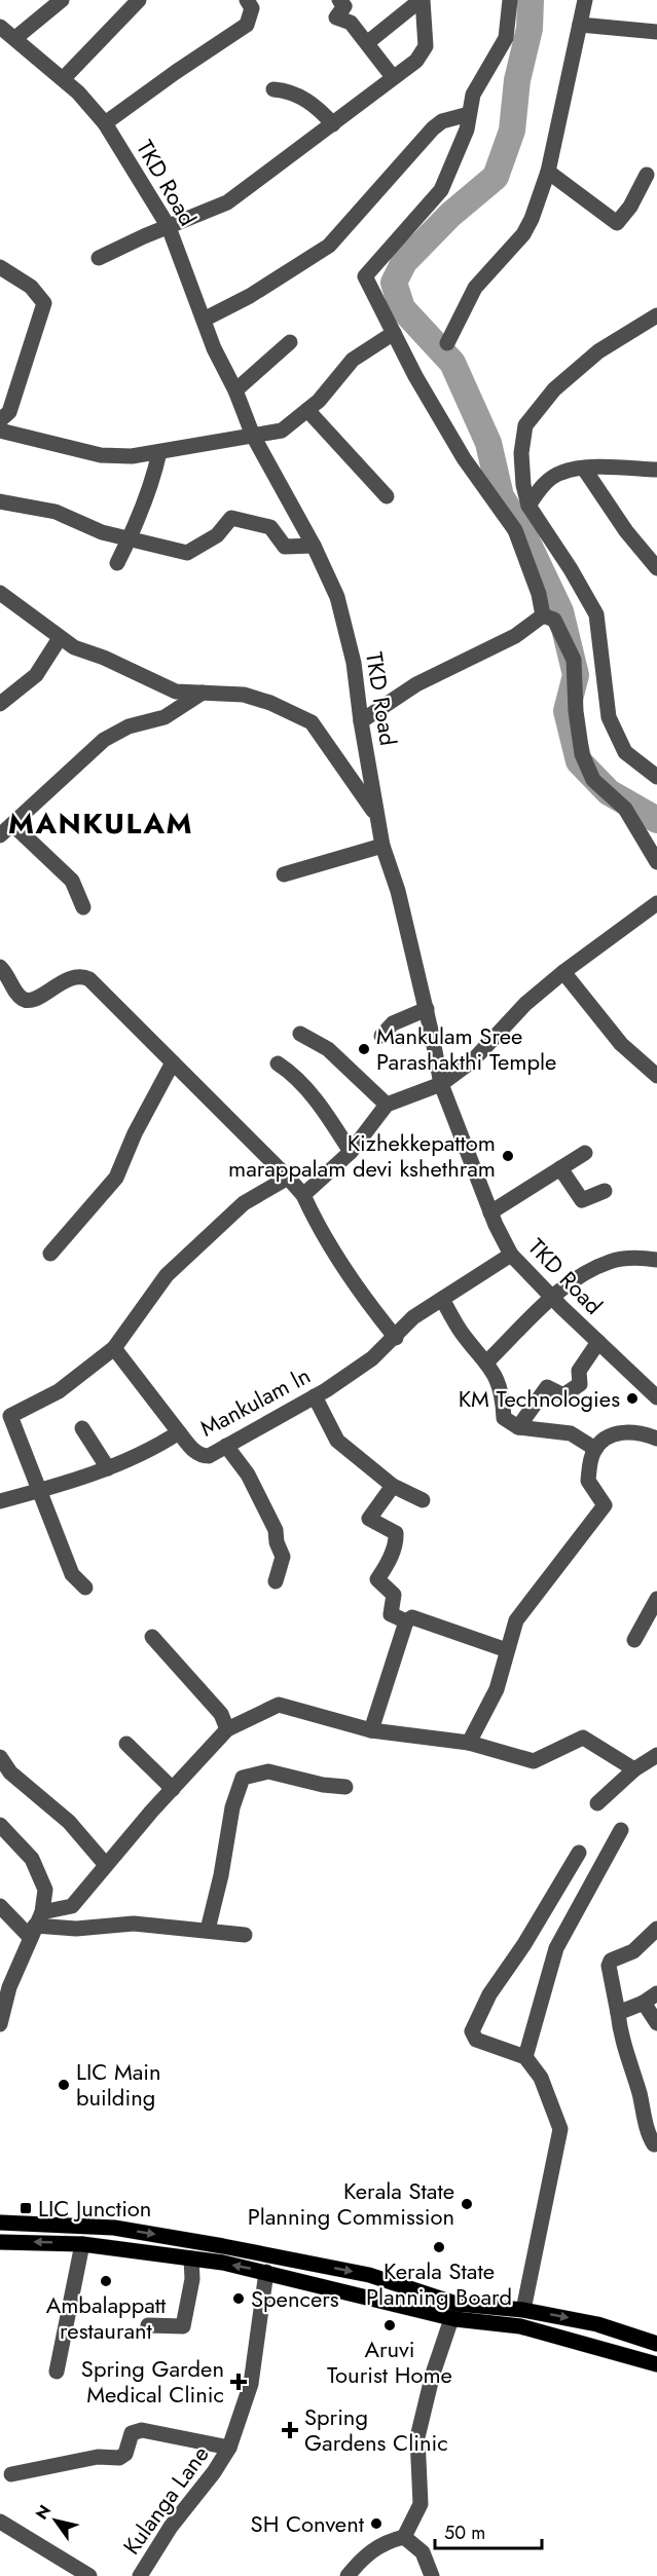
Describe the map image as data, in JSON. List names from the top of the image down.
{
  "streets": {
    "street": ["TKD Road", "Mankulam ln", "Kulanga Lane"]
  },
  "crossings": [
    ["TKD Road", "Mankulam ln"]
  ],
  "districts": ["MANKULAM"],
  "places": {
    "other": [
      "Mankulam Sree Parashakthi Temple",
      "Kizhekkepattom marappalam devi kshethram",
      "KM Technologies",
      "LIC Main building",
      "Kerala State Planning Commission",
      "Kerala State Planning Board",
      "Ambalappatt restaurant",
      "Spencers",
      "Aruvi Tourist Home",
      "SH Convent"
    ],
    "transit": ["LIC Junction"],
    "health": ["Spring Garden Medical Clinic", "Spring Gardens Clinic"]
  },
  "scale_bar": "50 m",
  "north": "top left"
}
